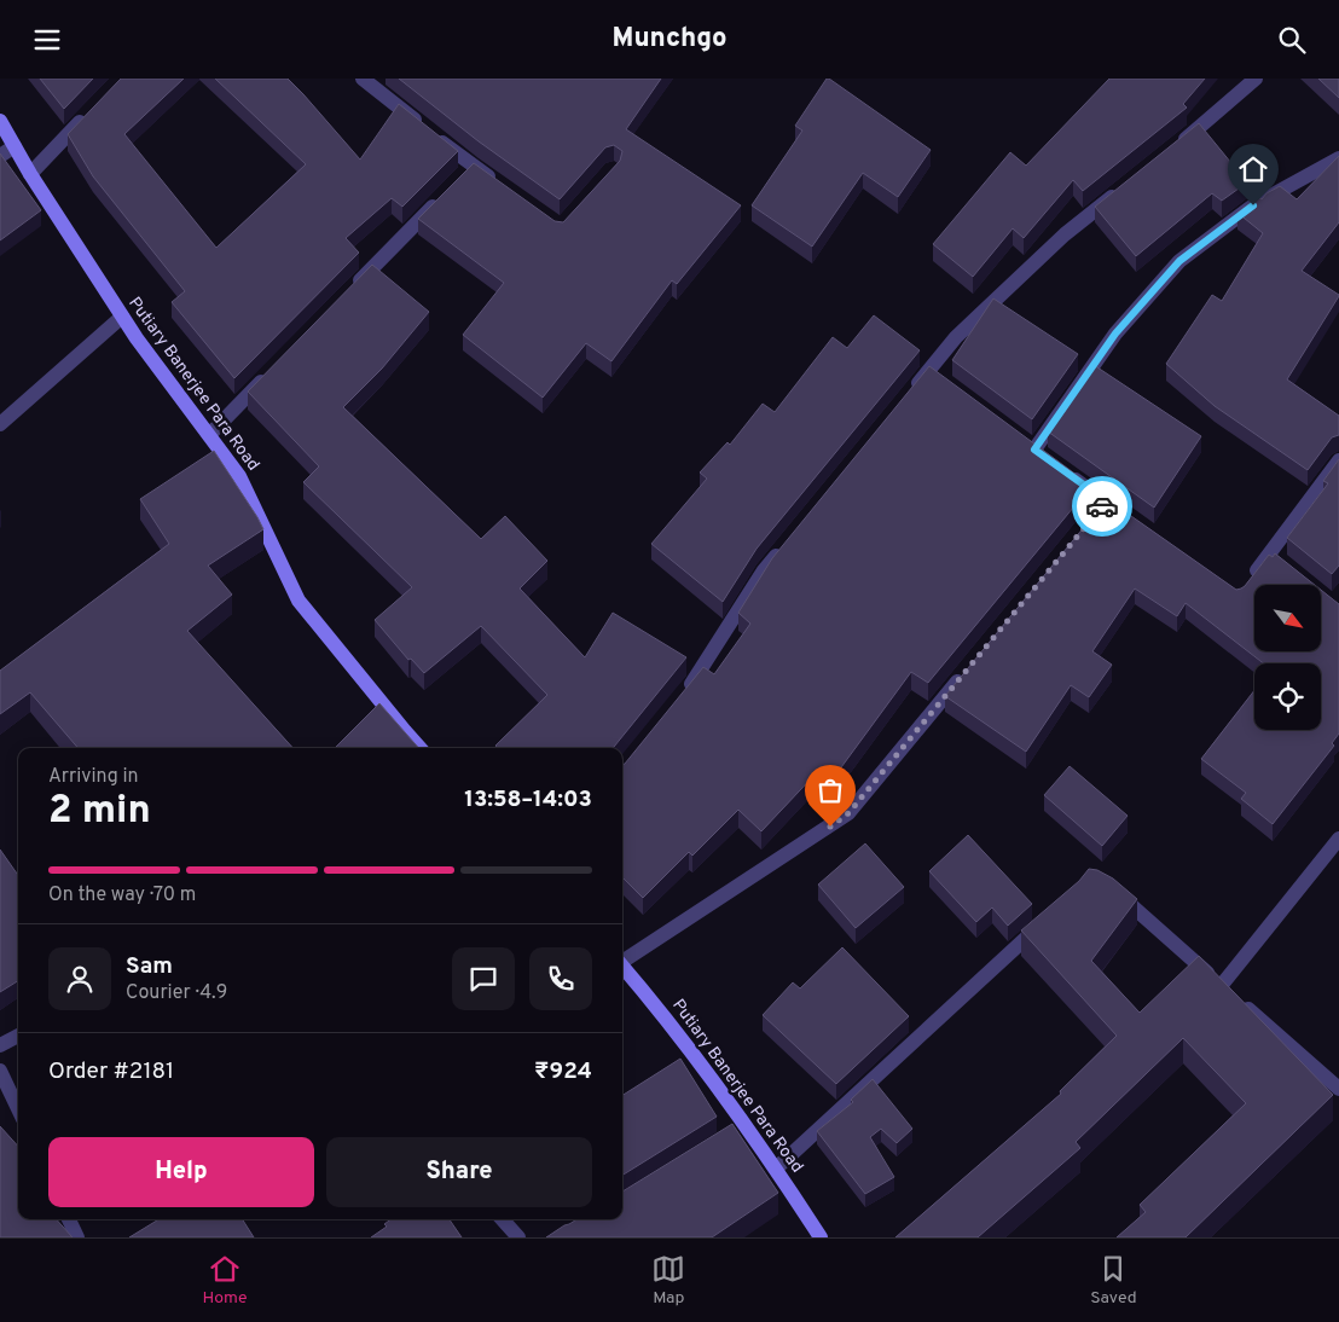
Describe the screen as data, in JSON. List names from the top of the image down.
{
  "streets": {
    "street": ["Putiary Banerjee Para Road"]
  },
  "north": "bottom right",
  "page": {
    "header": "Munchgo",
    "heading": ["2 min", "Arriving in", "13:58–14:03"],
    "panel": [
      "Sam",
      "Courier · 4.9",
      "Order #2181",
      "₹924"
    ],
    "bar": "On the way · 70 m",
    "buttons": ["Help", "Share"],
    "tabs": ["Home", "Map", "Saved"]
  }
}
